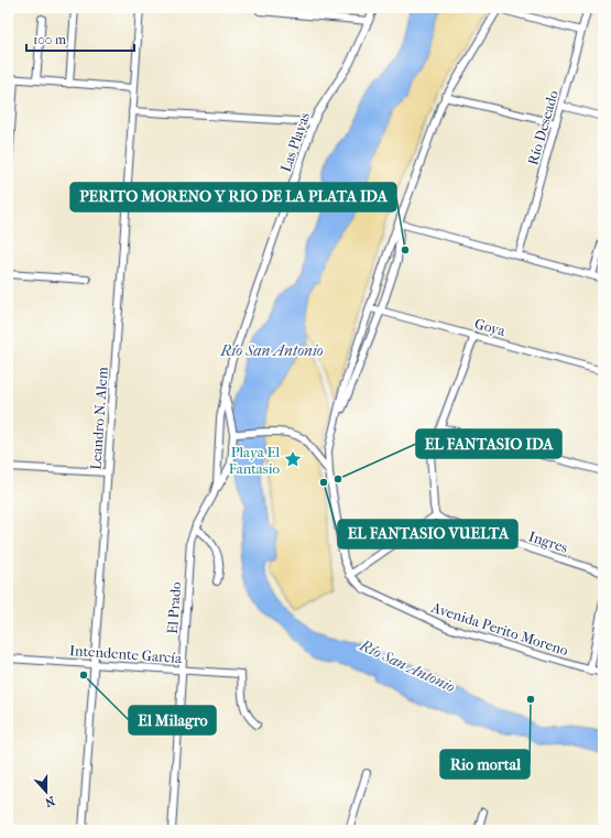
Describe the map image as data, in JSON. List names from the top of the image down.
{
  "streets": {
    "street": [
      "Río Deseado",
      "Las Playas",
      "Goya",
      "Leandro N. Alem",
      "Ingres",
      "El Prado",
      "Avenida Perito Moreno",
      "Intendente García"
    ]
  },
  "crossings": [
    ["Las Playas", "El Prado"],
    ["Goya", "Avenida Perito Moreno"],
    ["Leandro N. Alem", "Intendente García"],
    ["El Prado", "Intendente García"]
  ],
  "water": ["Río San Antonio"],
  "places": {
    "other": [
      "PERITO MORENO Y RIO DE LA PLATA IDA",
      "EL FANTASIO IDA",
      "EL FANTASIO VUELTA",
      "El Milagro",
      "Rio mortal"
    ],
    "place": ["Playa El Fantasio"]
  },
  "scale_bar": "100 m",
  "north": "bottom"
}
